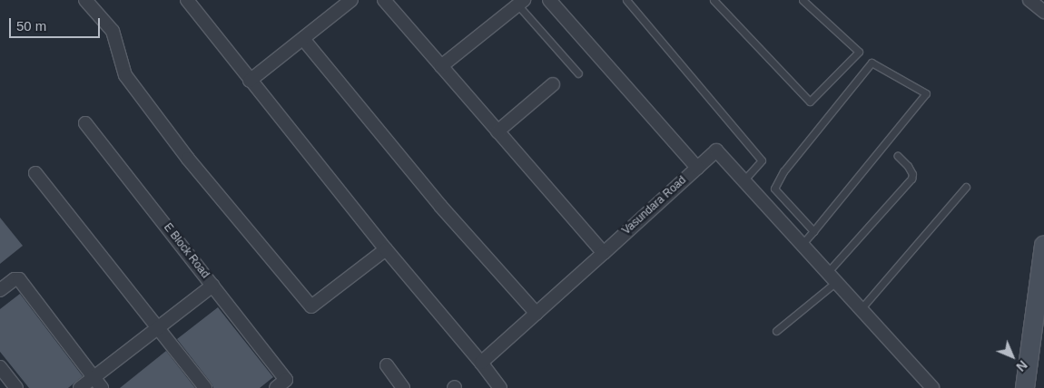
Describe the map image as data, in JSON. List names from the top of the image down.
{
  "streets": {
    "street": ["Vasundara Road", "E Block Road"]
  },
  "scale_bar": "50 m",
  "north": "bottom right"
}
